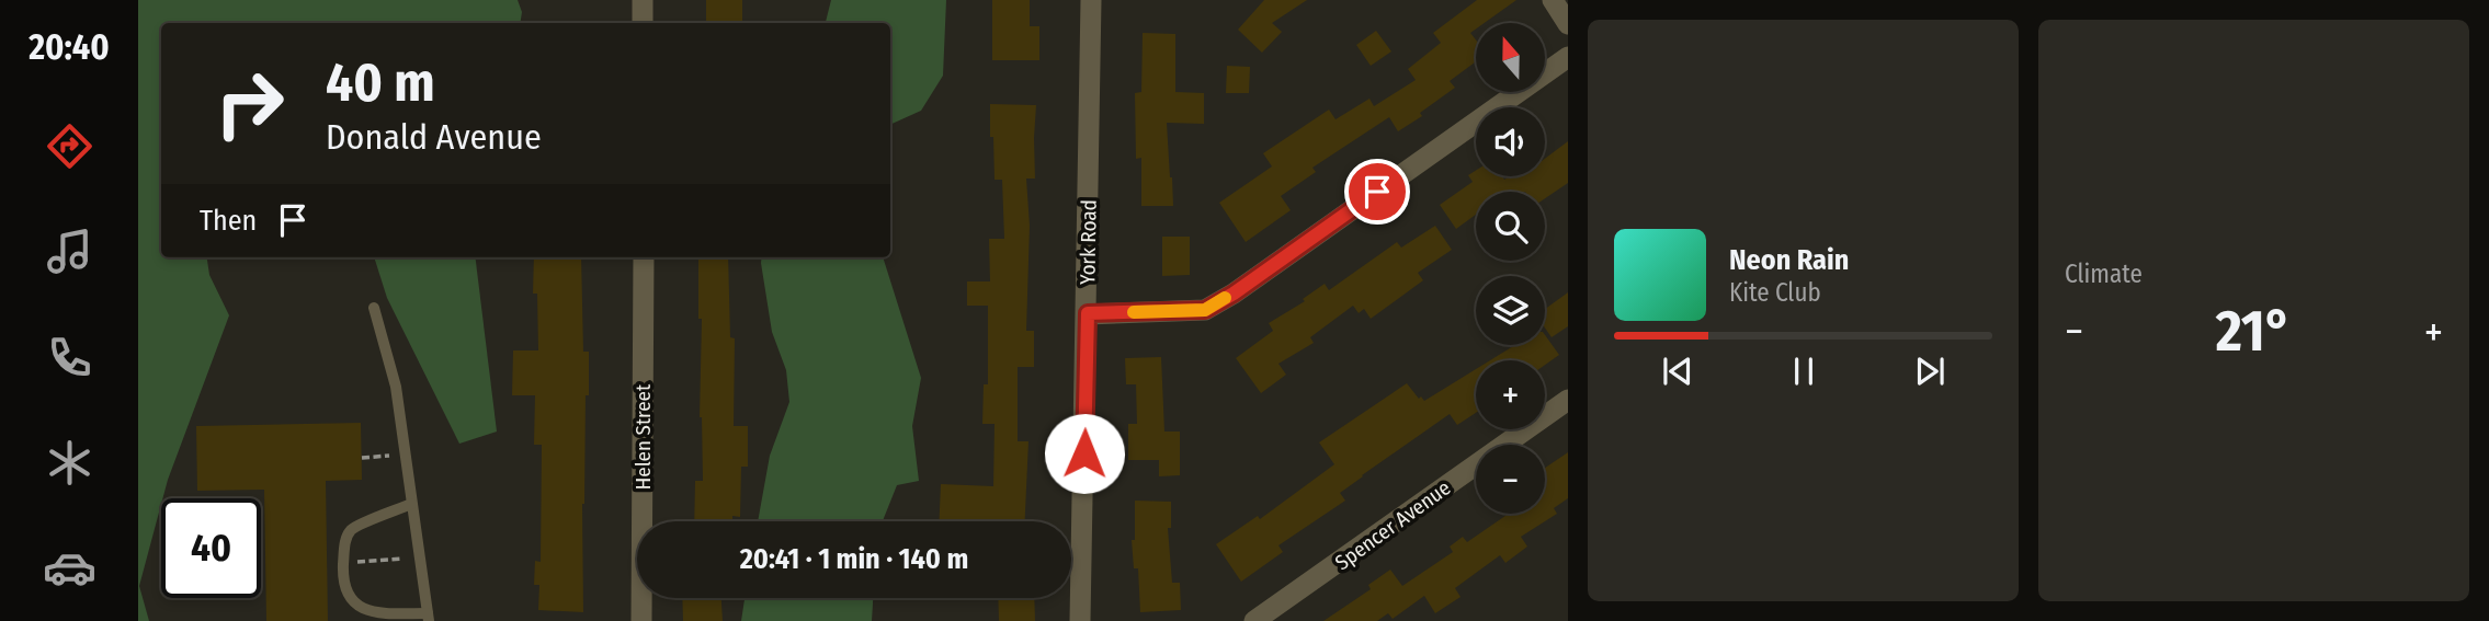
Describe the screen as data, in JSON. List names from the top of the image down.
{
  "streets": {
    "street": ["York Road", "Helen Street", "Spencer Avenue"]
  },
  "north": "top",
  "page": {
    "tabs": "20:40",
    "tile": "Climate",
    "map_buttons": ["+", "−"],
    "turn": ["40 m", "Donald Avenue"],
    "then": "Then",
    "song": ["Neon Rain", "Kite Club"],
    "heat": ["−", "21°", "+"],
    "limit": "40",
    "trip": "20:41 · 1 min · 140 m"
  }
}
